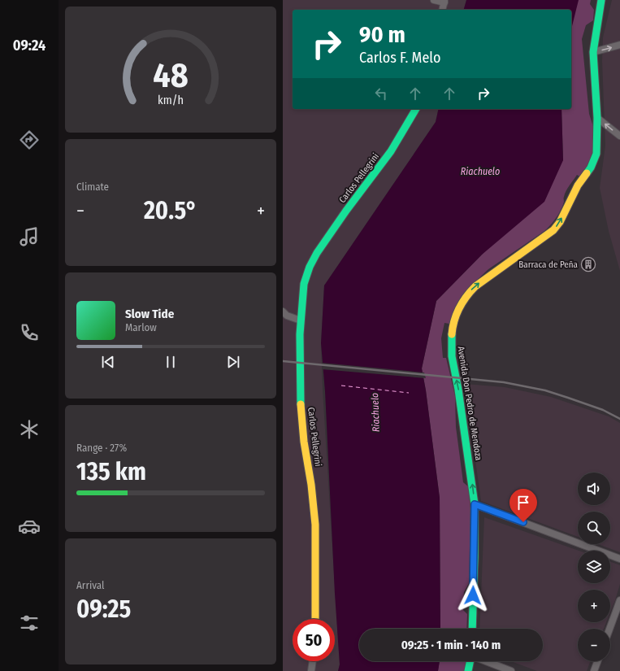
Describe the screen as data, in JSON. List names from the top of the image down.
{
  "streets": {
    "main road": ["Carlos Pellegrini", "Avenida Don Pedro de Mendoza"]
  },
  "one_way": ["Avenida Don Pedro de Mendoza"],
  "water": ["Riachuelo"],
  "places": {
    "building": ["Barraca de Peña"]
  },
  "page": {
    "tabs": "09:24",
    "turn": ["90 m", "Carlos F. Melo"],
    "tile": [
      "Climate",
      ["Range · 27%", "135 km"],
      ["Arrival", "09:25"]
    ],
    "heat": ["−", "20.5°", "+"],
    "song": ["Slow Tide", "Marlow"],
    "map_buttons": ["+", "−"],
    "limit": "50",
    "trip": "09:25 · 1 min · 140 m",
    "gauge": ["48", "km/h"]
  }
}
